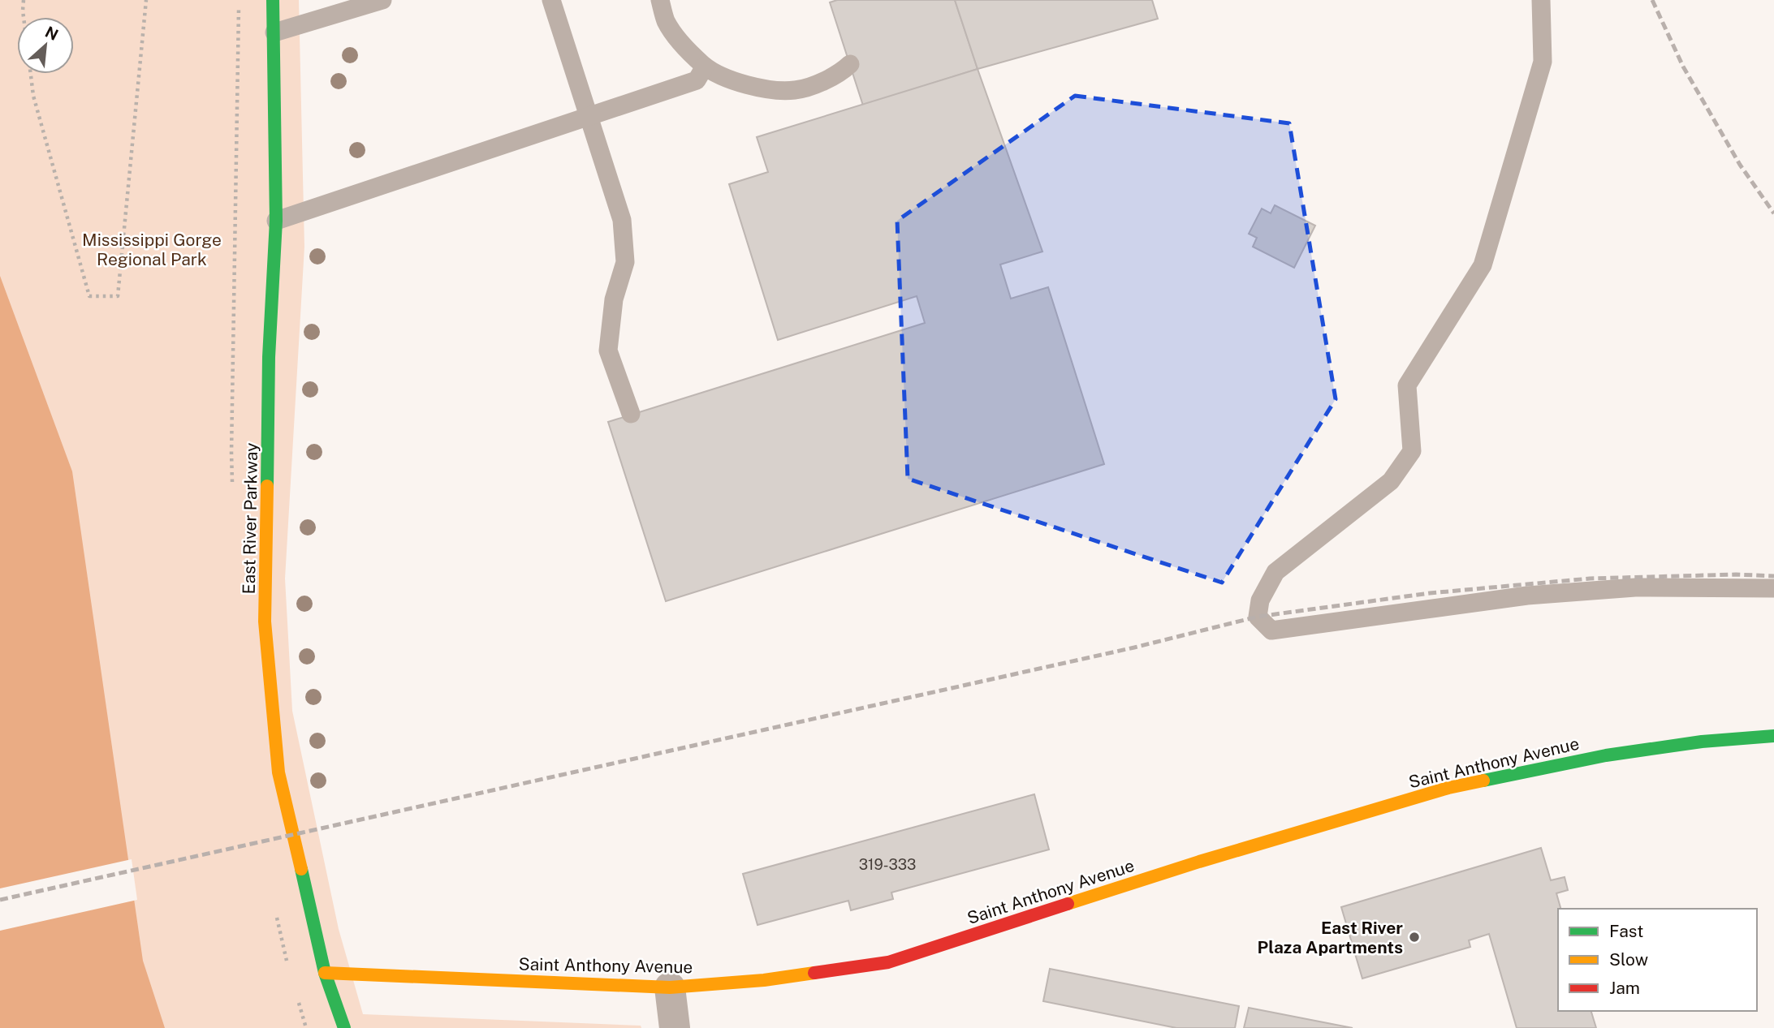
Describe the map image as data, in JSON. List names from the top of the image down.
{
  "streets": {
    "street": ["East River Parkway", "Saint Anthony Avenue"]
  },
  "crossings": [
    ["East River Parkway", "Saint Anthony Avenue"]
  ],
  "parks": ["Mississippi Gorge Regional Park"],
  "places": ["East River Plaza Apartments"],
  "house_numbers": ["319-333"],
  "legend": ["Fast", "Slow", "Jam"],
  "north": "top right"
}
